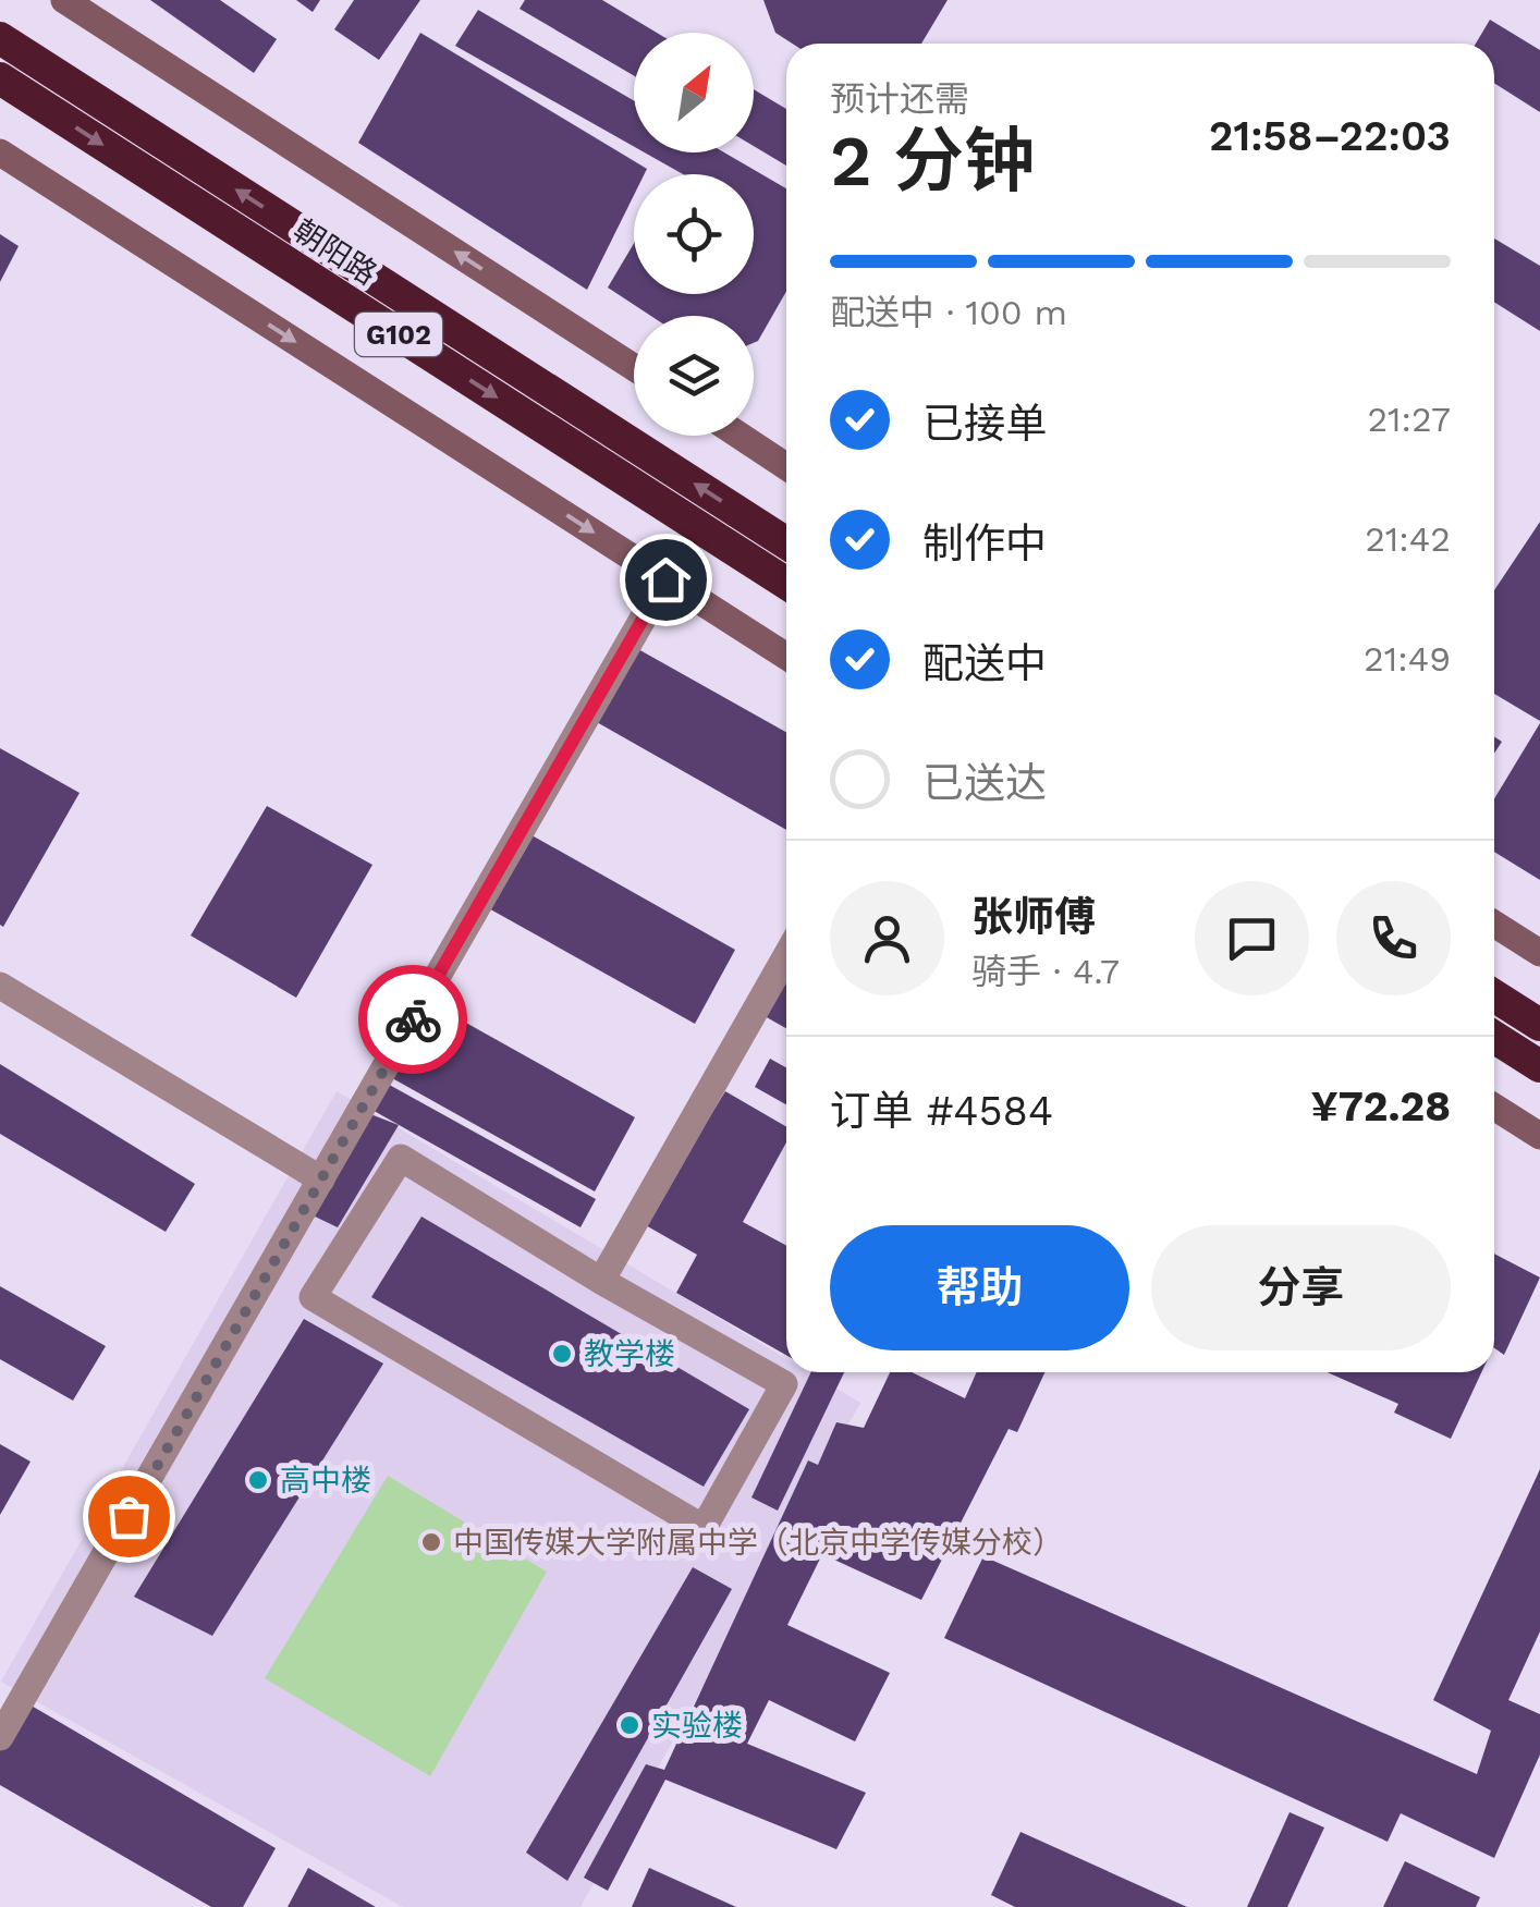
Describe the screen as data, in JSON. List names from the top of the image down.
{
  "streets": {
    "highway": ["朝阳路", "G102"]
  },
  "places": [
    "教学楼",
    "高中楼",
    "中国传媒大学附属中学（北京中学传媒分校）",
    "实验楼"
  ],
  "north": "top right",
  "page": {
    "heading": ["2 分钟", "预计还需", "21:58–22:03"],
    "panel": [
      "张师傅",
      "骑手 · 4.7",
      "订单 #4584",
      "¥72.28"
    ],
    "bar": "配送中 · 100 m",
    "list": [
      ["已接单", "21:27"],
      ["制作中", "21:42"],
      ["配送中", "21:49"],
      "已送达"
    ],
    "buttons": ["帮助", "分享"]
  }
}
